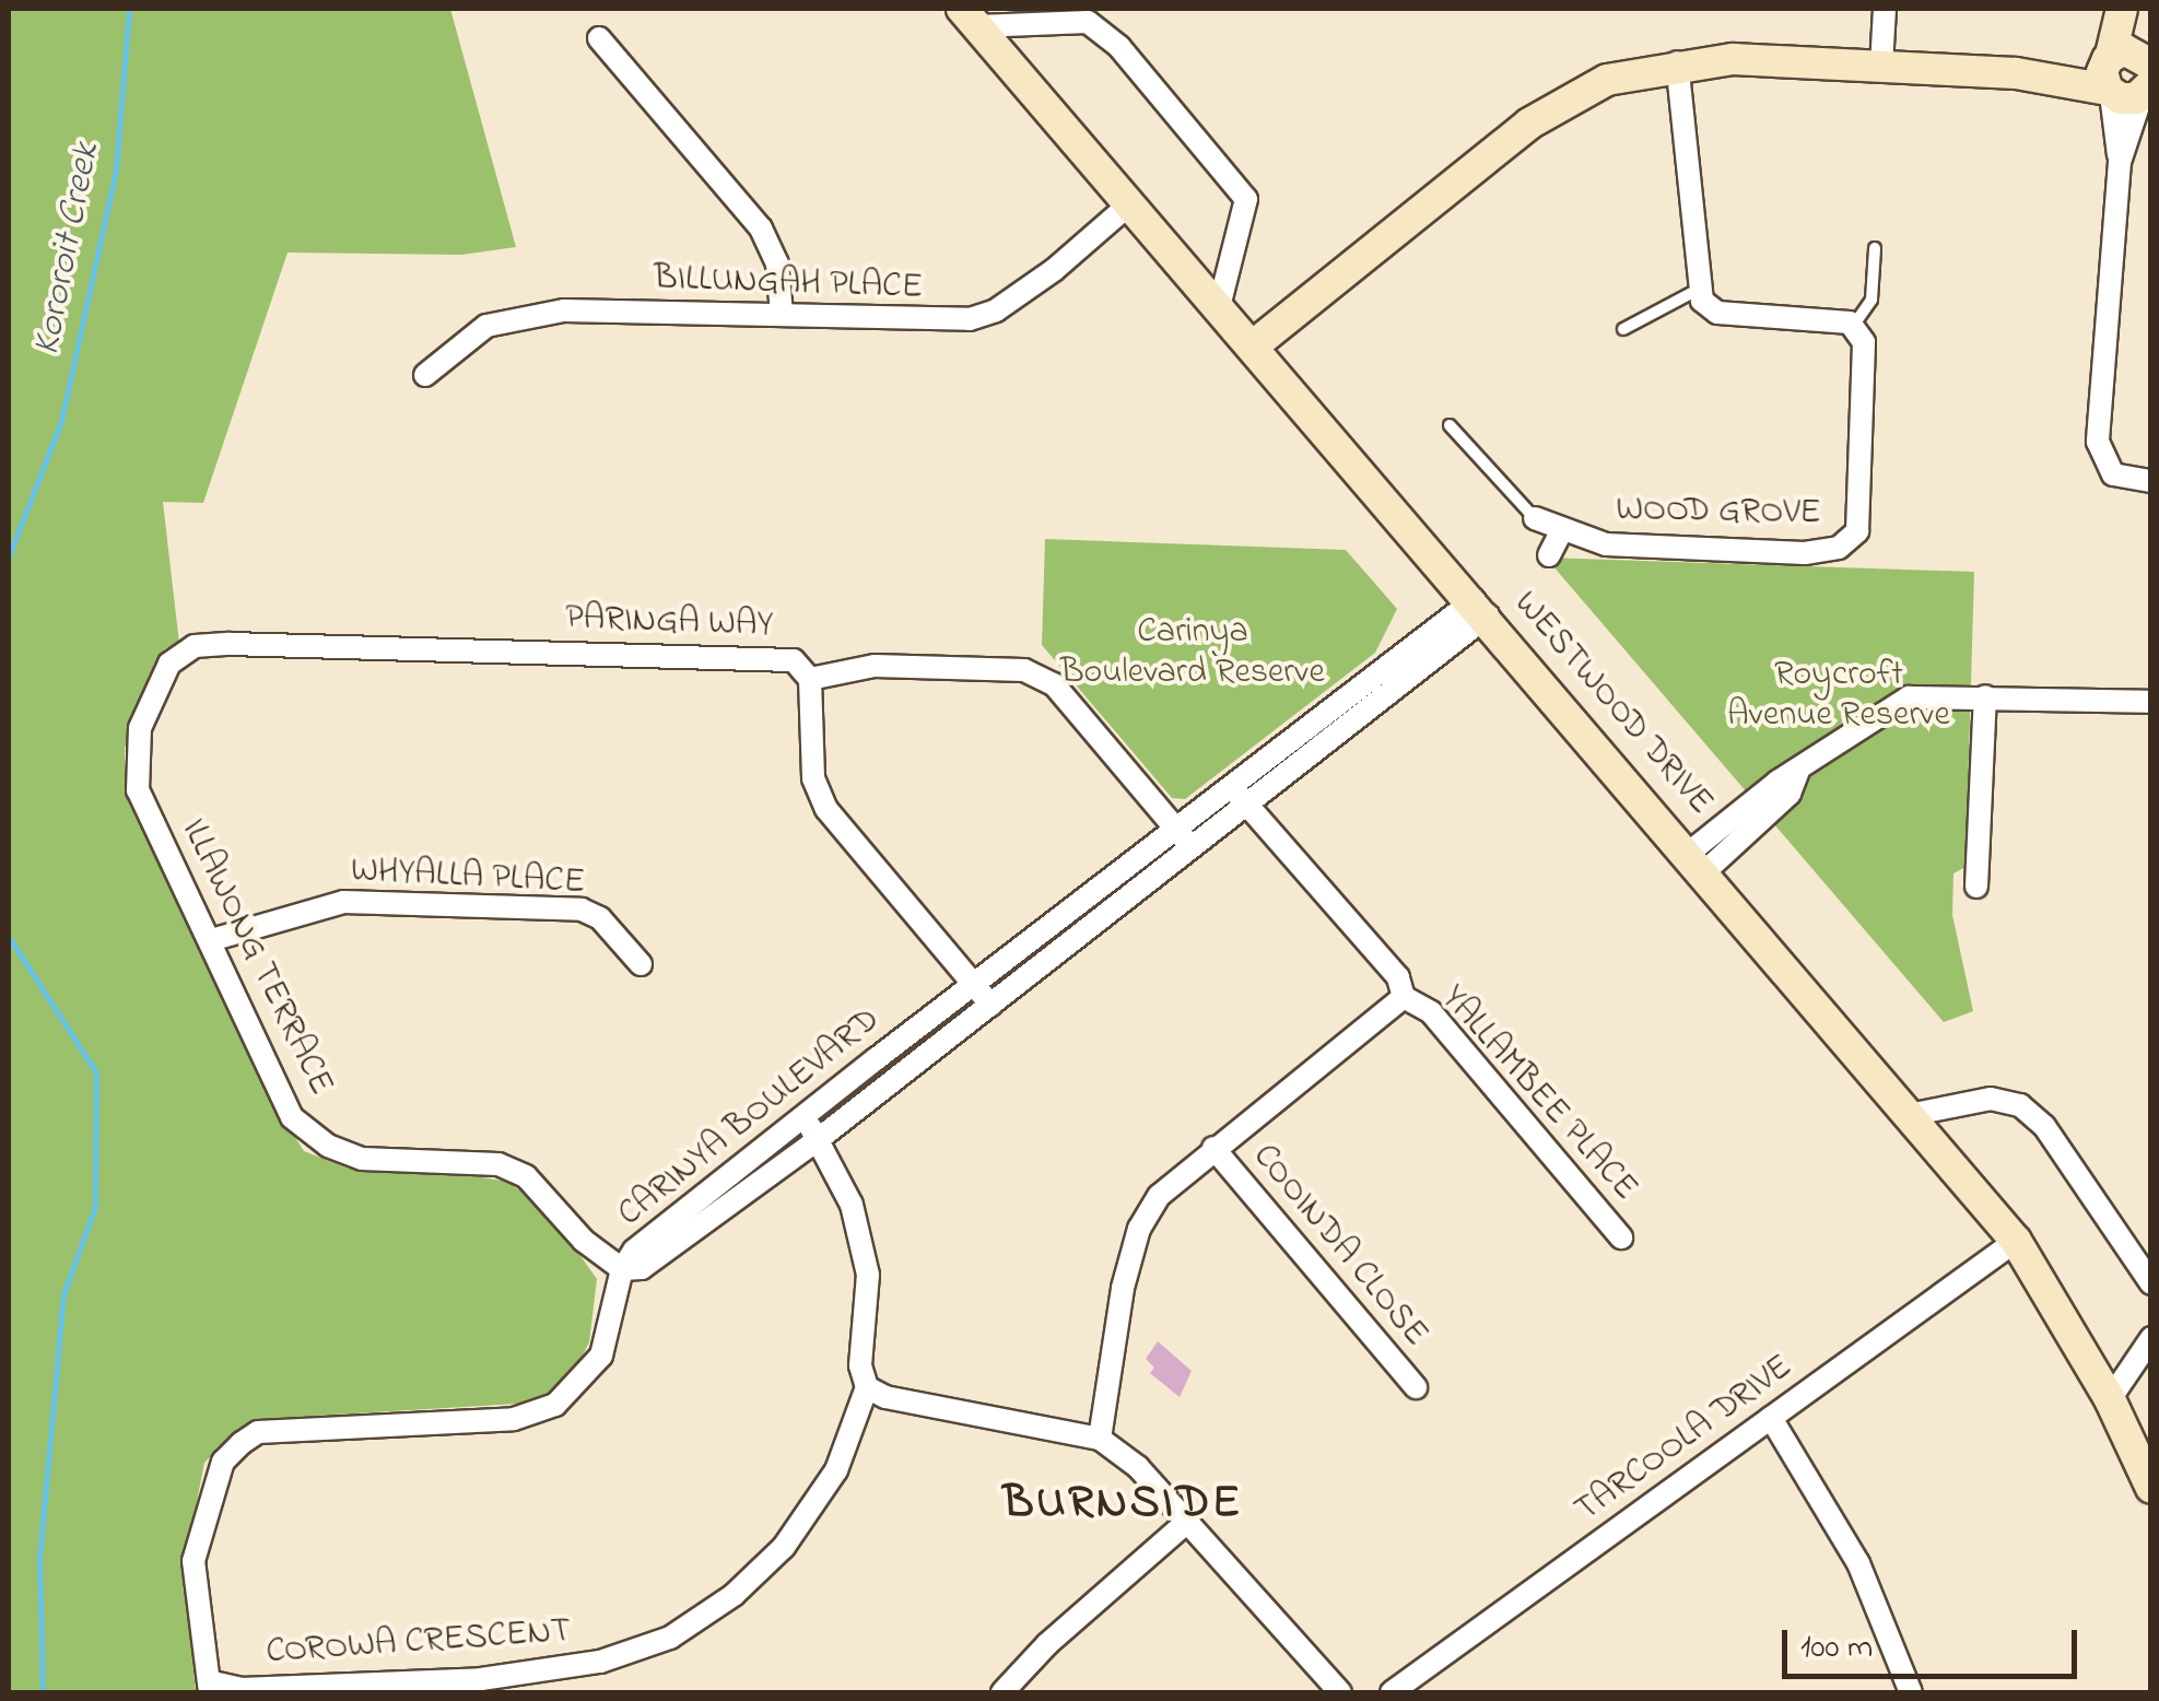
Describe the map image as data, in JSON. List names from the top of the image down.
{
  "streets": {
    "street": [
      "BILLUNGAH PLACE",
      "WOOD GROVE",
      "PARINGA WAY",
      "WESTWOOD DRIVE",
      "WHYALLA PLACE",
      "ILLAWONG TERRACE",
      "YALLAMBEE PLACE",
      "CARINYA BOULEVARD",
      "COOINDA CLOSE",
      "TARCOOLA DRIVE",
      "COROWA CRESCENT"
    ]
  },
  "crossings": [
    ["BILLUNGAH PLACE", "WESTWOOD DRIVE"],
    ["PARINGA WAY", "ILLAWONG TERRACE"],
    ["PARINGA WAY", "CARINYA BOULEVARD"],
    ["WESTWOOD DRIVE", "CARINYA BOULEVARD"],
    ["WESTWOOD DRIVE", "TARCOOLA DRIVE"],
    ["WHYALLA PLACE", "ILLAWONG TERRACE"],
    ["ILLAWONG TERRACE", "CARINYA BOULEVARD"],
    ["YALLAMBEE PLACE", "CARINYA BOULEVARD"],
    ["CARINYA BOULEVARD", "COROWA CRESCENT"]
  ],
  "districts": ["BURNSIDE"],
  "water": ["Kororoit Creek"],
  "parks": ["Carinya Boulevard Reserve", "Roycroft Avenue Reserve"],
  "scale_bar": "100 m"
}
